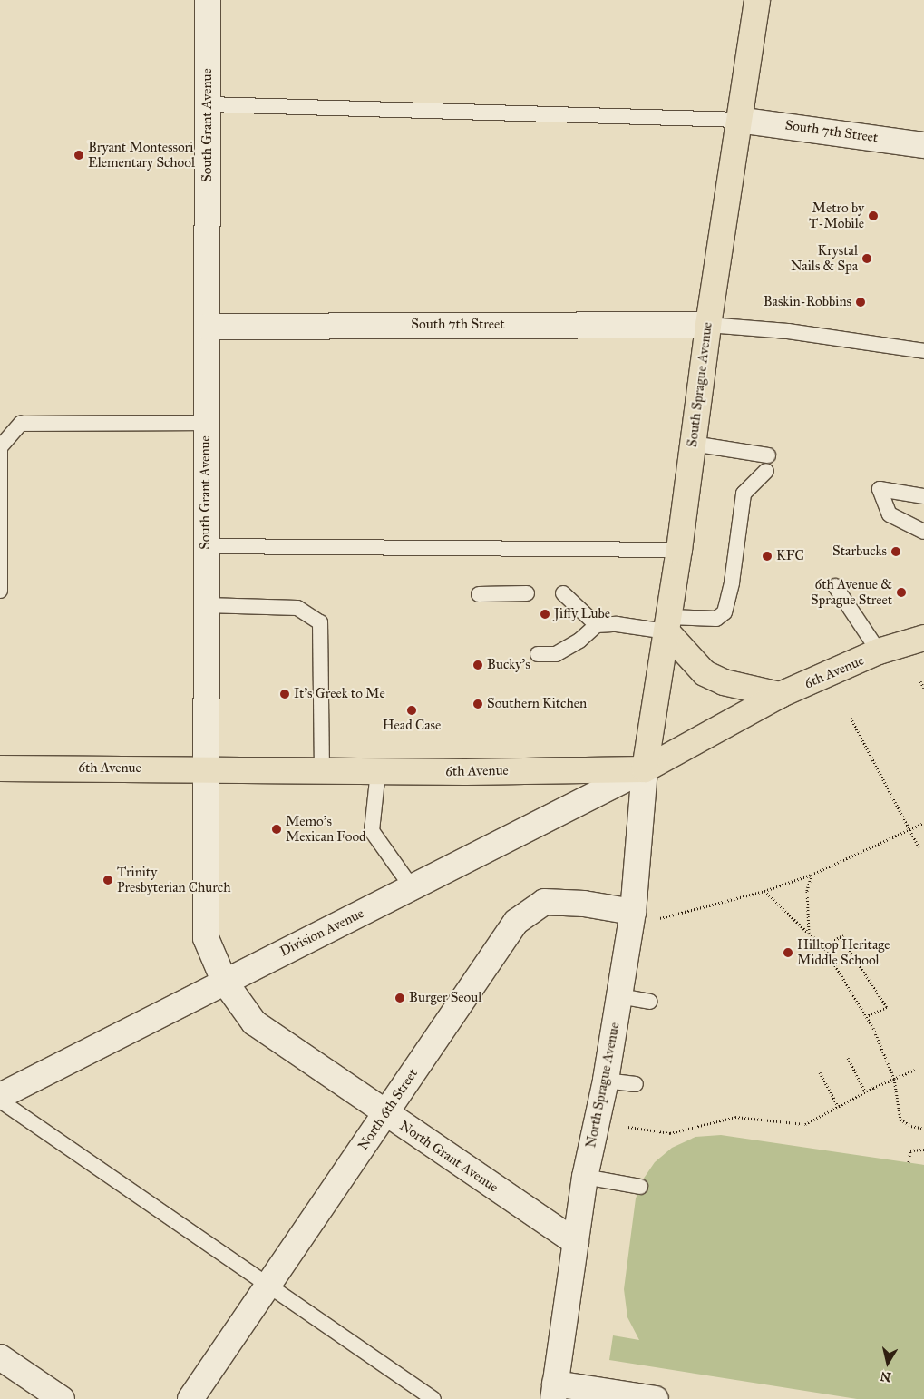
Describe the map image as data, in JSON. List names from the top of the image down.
{
  "streets": {
    "main road": ["South Sprague Avenue", "6th Avenue"],
    "street": [
      "South Grant Avenue",
      "South 7th Street",
      "Division Avenue",
      "North Sprague Avenue",
      "North 6th Street",
      "North Grant Avenue"
    ]
  },
  "crossings": [
    ["South Grant Avenue", "South 7th Street"],
    ["South Grant Avenue", "6th Avenue"],
    ["South Grant Avenue", "Division Avenue"],
    ["South Grant Avenue", "North Grant Avenue"],
    ["South 7th Street", "South Sprague Avenue"],
    ["South Sprague Avenue", "6th Avenue"],
    ["South Sprague Avenue", "Division Avenue"],
    ["South Sprague Avenue", "North Sprague Avenue"],
    ["6th Avenue", "Division Avenue"],
    ["6th Avenue", "North Sprague Avenue"],
    ["Division Avenue", "North Sprague Avenue"],
    ["Division Avenue", "North Grant Avenue"],
    ["North Sprague Avenue", "North 6th Street"],
    ["North Sprague Avenue", "North Grant Avenue"],
    ["North 6th Street", "North Grant Avenue"]
  ],
  "places": [
    "Bryant Montessori Elementary School",
    "Metro by T-Mobile",
    "Krystal Nails & Spa",
    "Baskin-Robbins",
    "Starbucks",
    "KFC",
    "6th Avenue & Sprague Street",
    "Jiffy Lube",
    "Bucky's",
    "It's Greek to Me",
    "Southern Kitchen",
    "Head Case",
    "Memo's Mexican Food",
    "Trinity Presbyterian Church",
    "Hilltop Heritage Middle School",
    "Burger Seoul"
  ],
  "north": "bottom"
}
